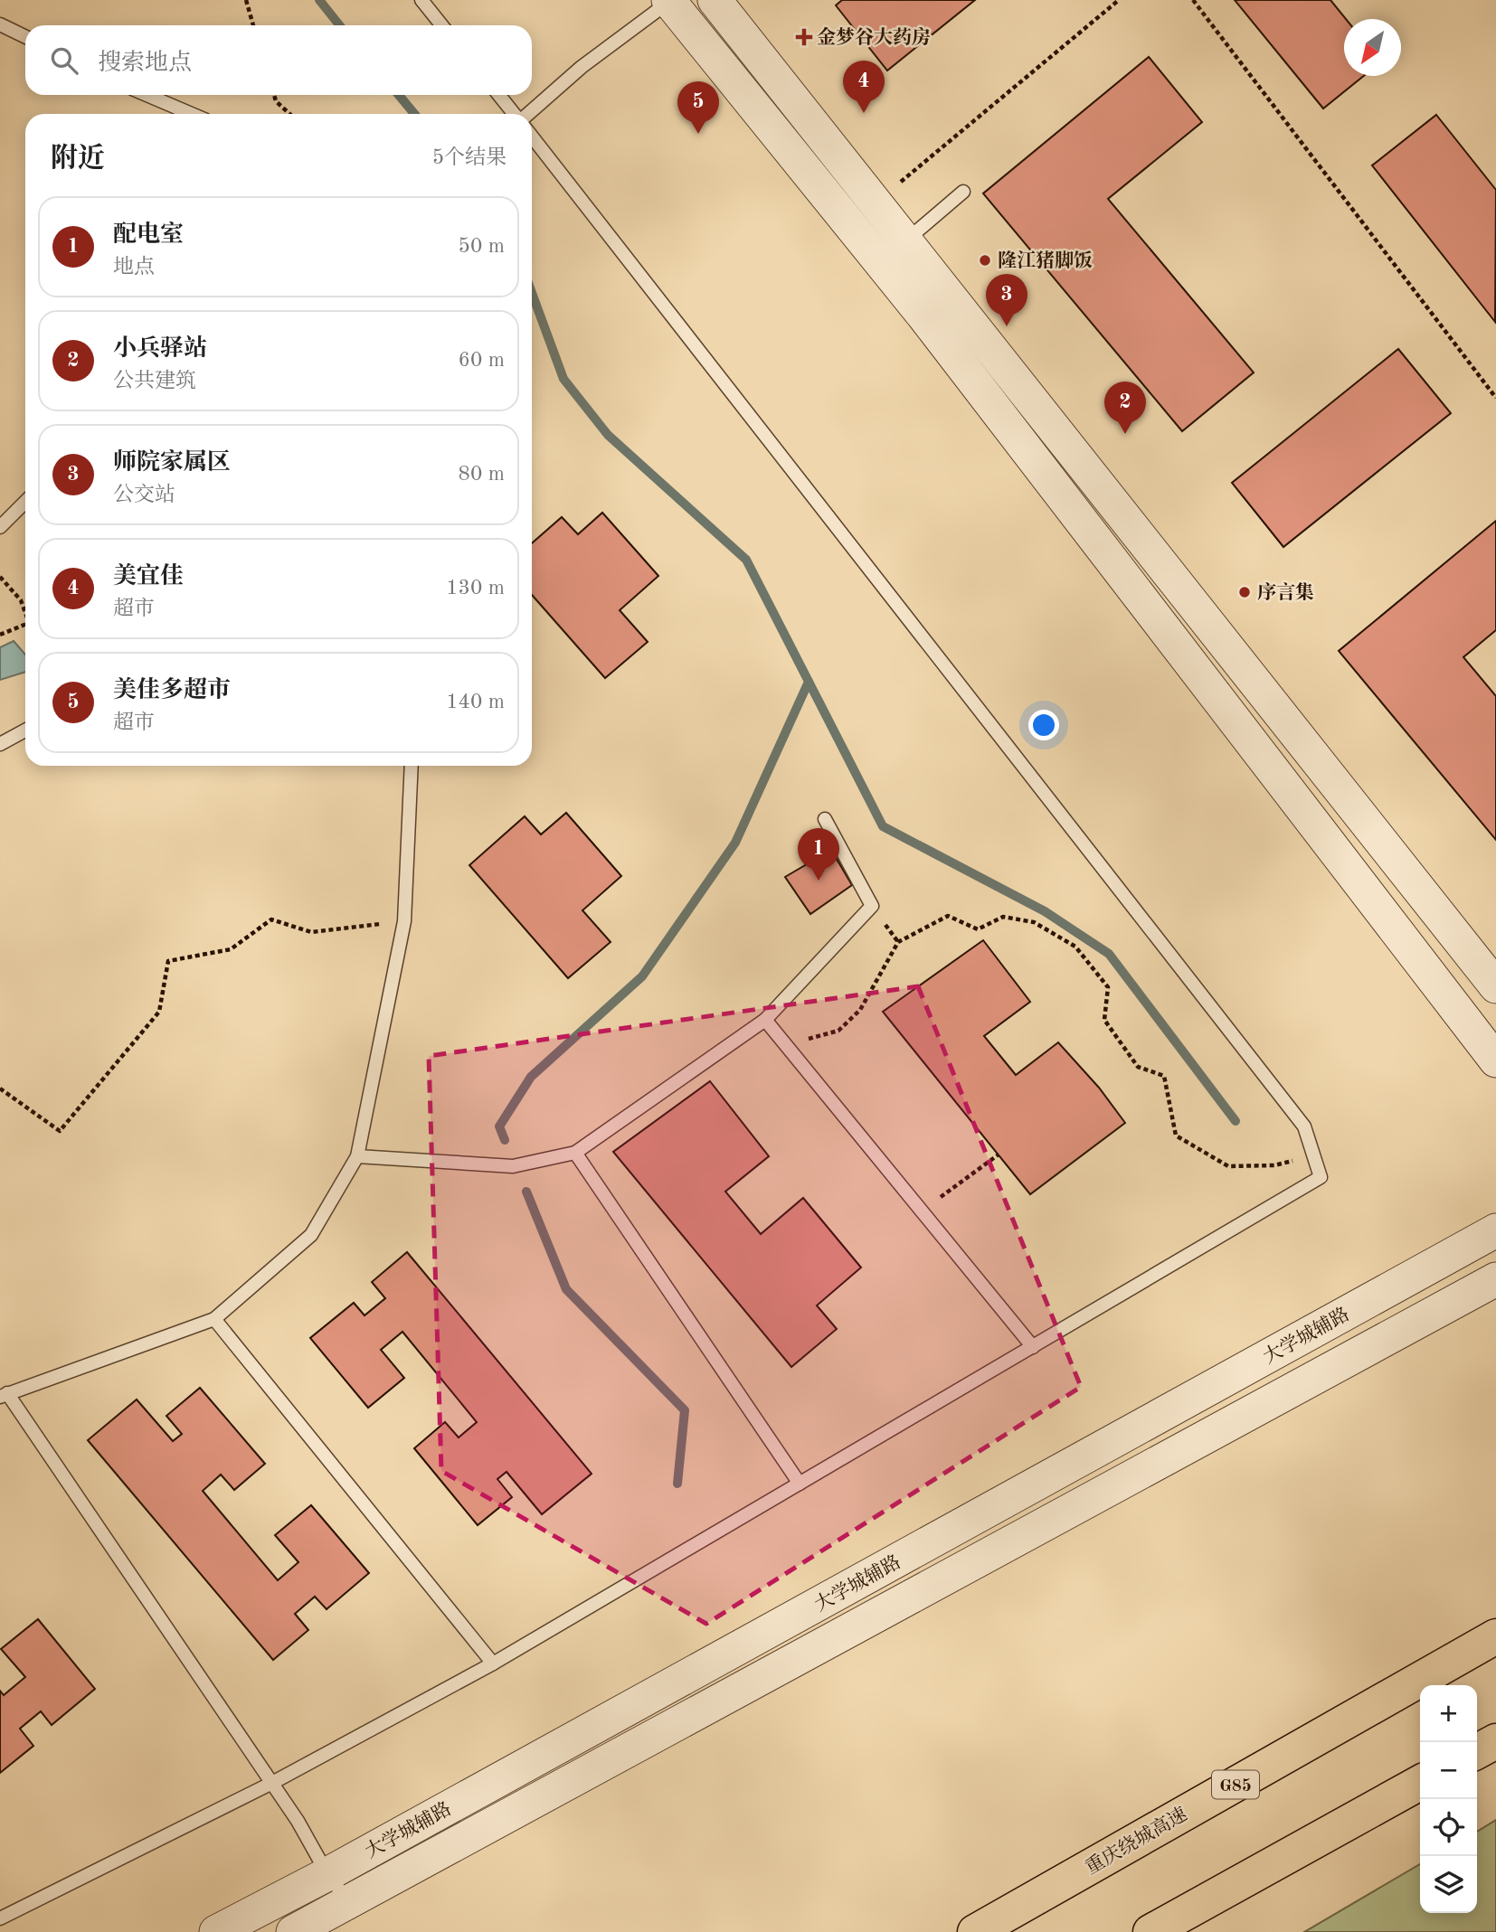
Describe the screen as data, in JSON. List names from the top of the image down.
{
  "streets": {
    "highway": ["G85", "重庆绕城高速"],
    "street": ["大学城辅路"]
  },
  "places": {
    "health": ["金梦谷大药房"],
    "other": ["隆江猪脚饭", "序言集"]
  },
  "north": "bottom left",
  "page": {
    "search": "搜索地点",
    "pins": [
      "4",
      "5",
      "3",
      "2",
      "1"
    ],
    "heading": ["附近", "5个结果"],
    "list": [
      {
        "mark": "1",
        "name": "配电室",
        "note": "地点",
        "value": "50 m"
      },
      {
        "mark": "2",
        "name": "小兵驿站",
        "note": "公共建筑",
        "value": "60 m"
      },
      {
        "mark": "3",
        "name": "师院家属区",
        "note": "公交站",
        "value": "80 m"
      },
      {
        "mark": "4",
        "name": "美宜佳",
        "note": "超市",
        "value": "130 m"
      },
      {
        "mark": "5",
        "name": "美佳多超市",
        "note": "超市",
        "value": "140 m"
      }
    ],
    "map_buttons": ["+", "−"]
  }
}
